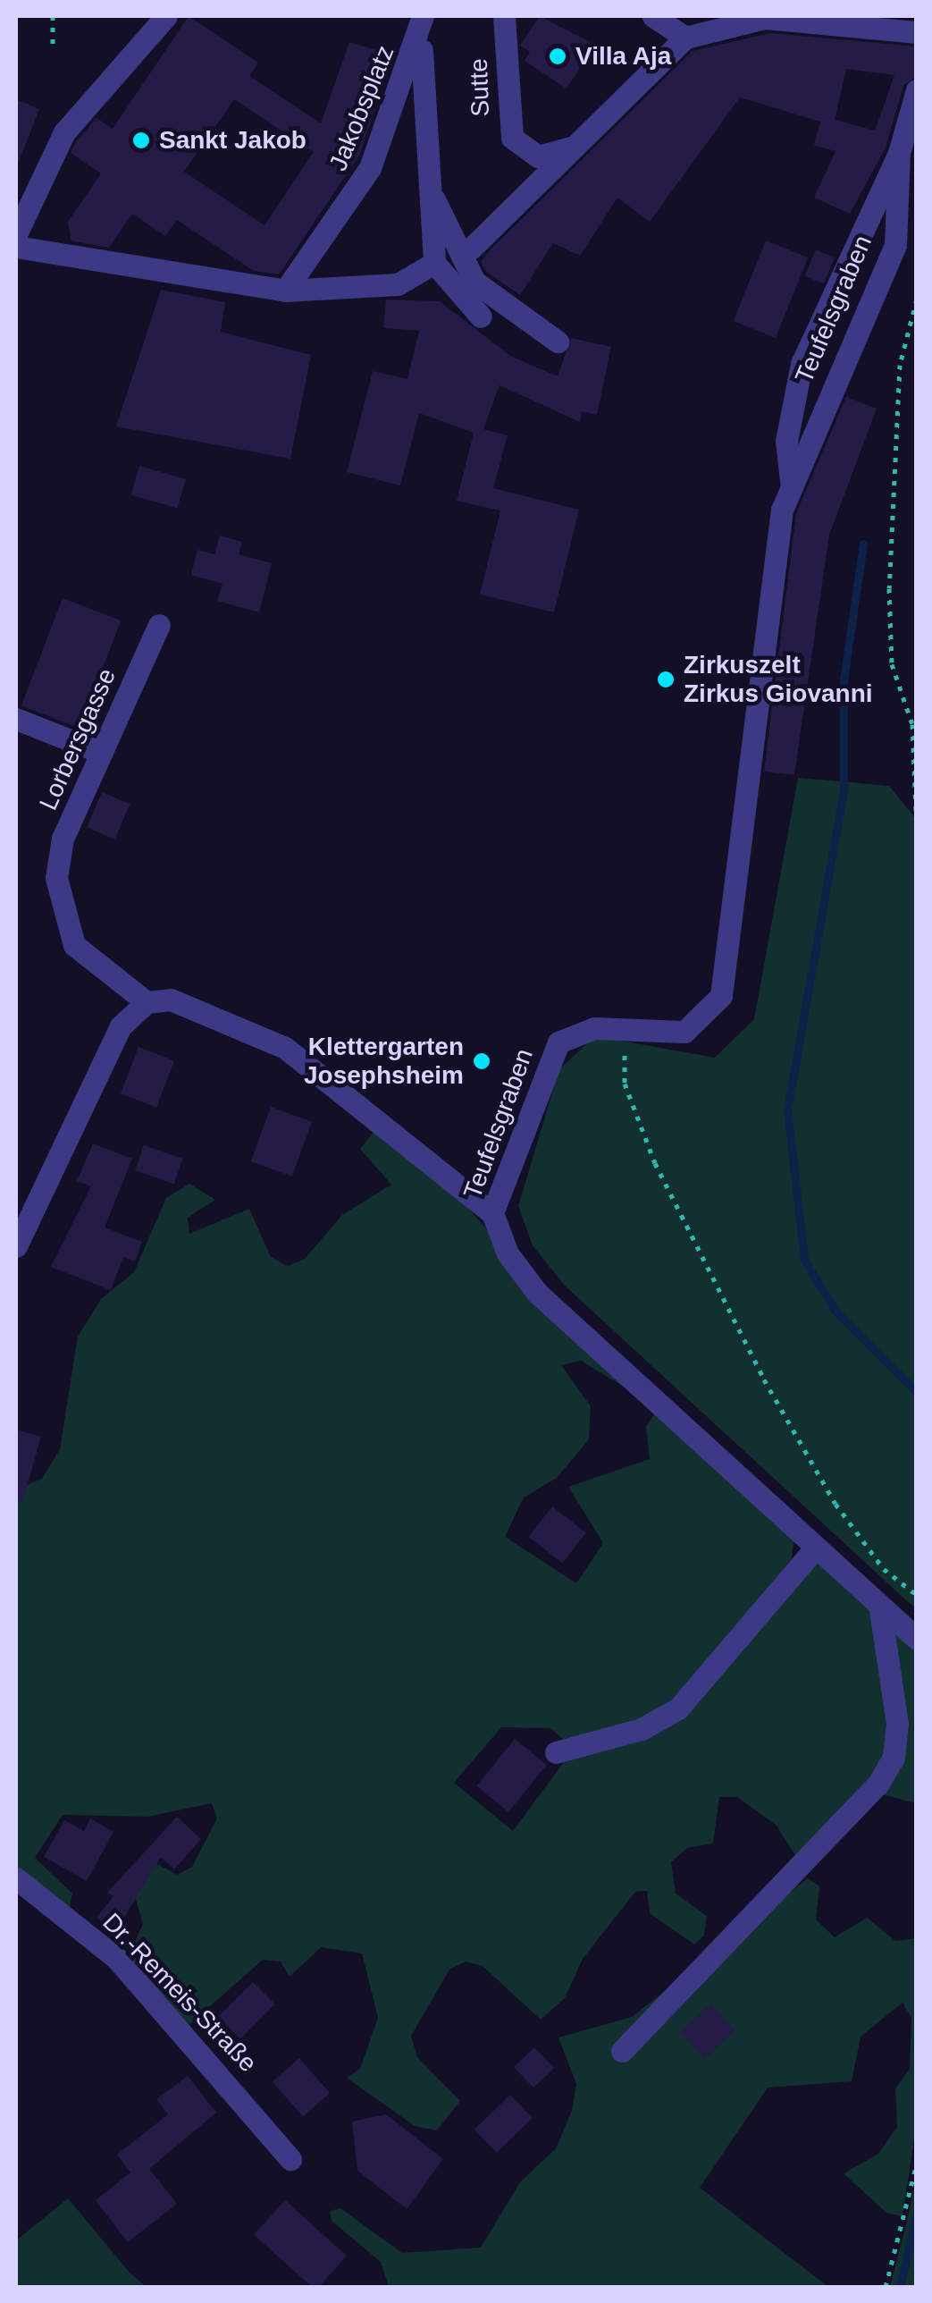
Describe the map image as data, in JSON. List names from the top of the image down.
{
  "streets": {
    "street": [
      "Sutte",
      "Jakobsplatz",
      "Teufelsgraben",
      "Lorbersgasse",
      "Dr.-Remeis-Straße"
    ]
  },
  "places": [
    "Villa Aja",
    "Sankt Jakob",
    "Zirkuszelt Zirkus Giovanni",
    "Klettergarten Josephsheim"
  ]
}
